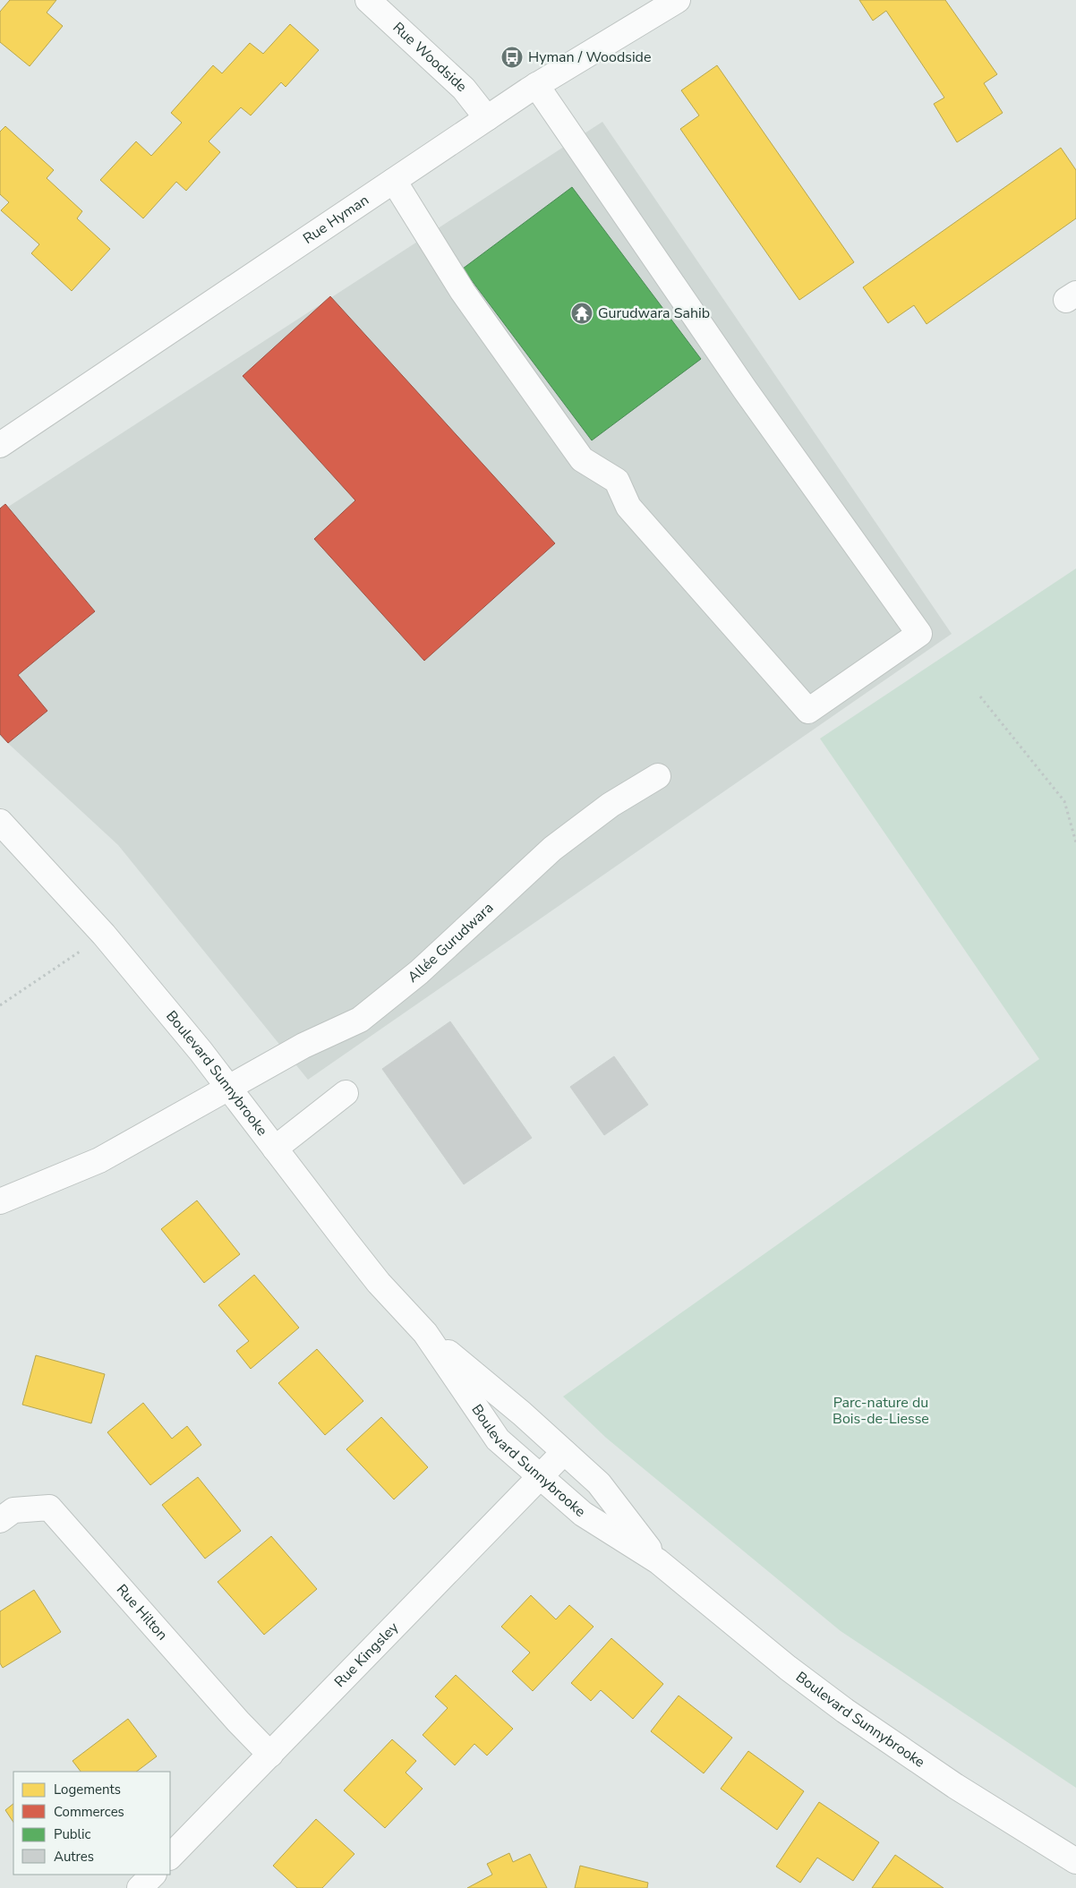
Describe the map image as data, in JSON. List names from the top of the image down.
{
  "streets": {
    "street": [
      "Rue Woodside",
      "Rue Hyman",
      "Allée Gurudwara",
      "Boulevard Sunnybrooke",
      "Rue Hilton",
      "Rue Kingsley"
    ]
  },
  "crossings": [
    ["Rue Woodside", "Rue Hyman"],
    ["Allée Gurudwara", "Boulevard Sunnybrooke"],
    ["Boulevard Sunnybrooke", "Rue Kingsley"],
    ["Rue Hilton", "Rue Kingsley"]
  ],
  "parks": ["Parc-nature du Bois-de-Liesse"],
  "places": {
    "bus stop": ["Hyman / Woodside"],
    "temple": ["Gurudwara Sahib"]
  },
  "legend": [
    "Logements",
    "Commerces",
    "Public",
    "Autres"
  ]
}
